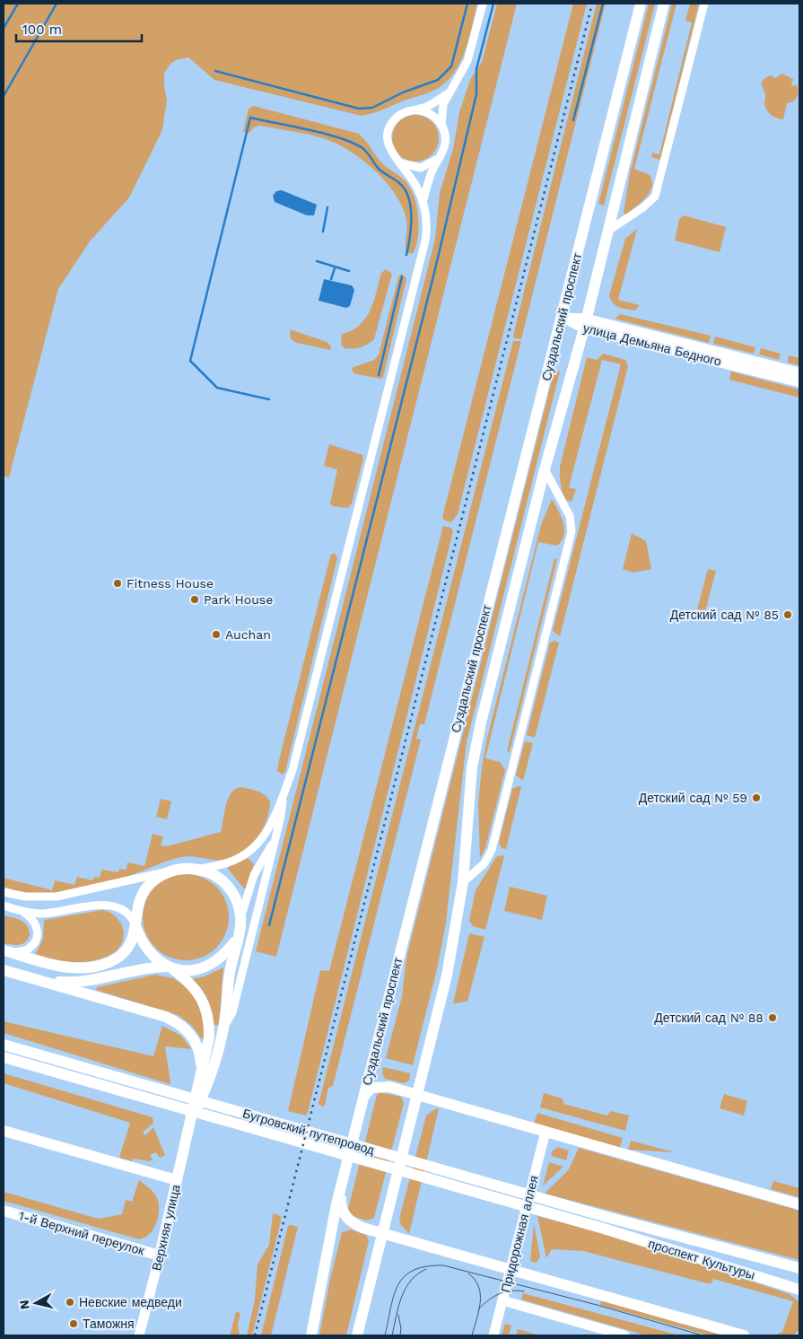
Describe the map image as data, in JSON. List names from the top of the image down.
{
  "streets": {
    "main road": [
      "Суздальский проспект",
      "Бугровский путепровод",
      "Верхняя улица",
      "1-й Верхний переулок",
      "проспект Культуры"
    ],
    "street": ["улица Демьяна Бедного", "Придорожная аллея"]
  },
  "crossings": [
    ["Суздальский проспект", "улица Демьяна Бедного"],
    ["Бугровский путепровод", "проспект Культуры"],
    ["Верхняя улица", "1-й Верхний переулок"]
  ],
  "places": [
    "Fitness House",
    "Park House",
    "Детский сад № 85",
    "Auchan",
    "Детский сад № 59",
    "Детский сад № 88",
    "Невские медведи",
    "Таможня"
  ],
  "scale_bar": "100 m",
  "north": "left"
}
